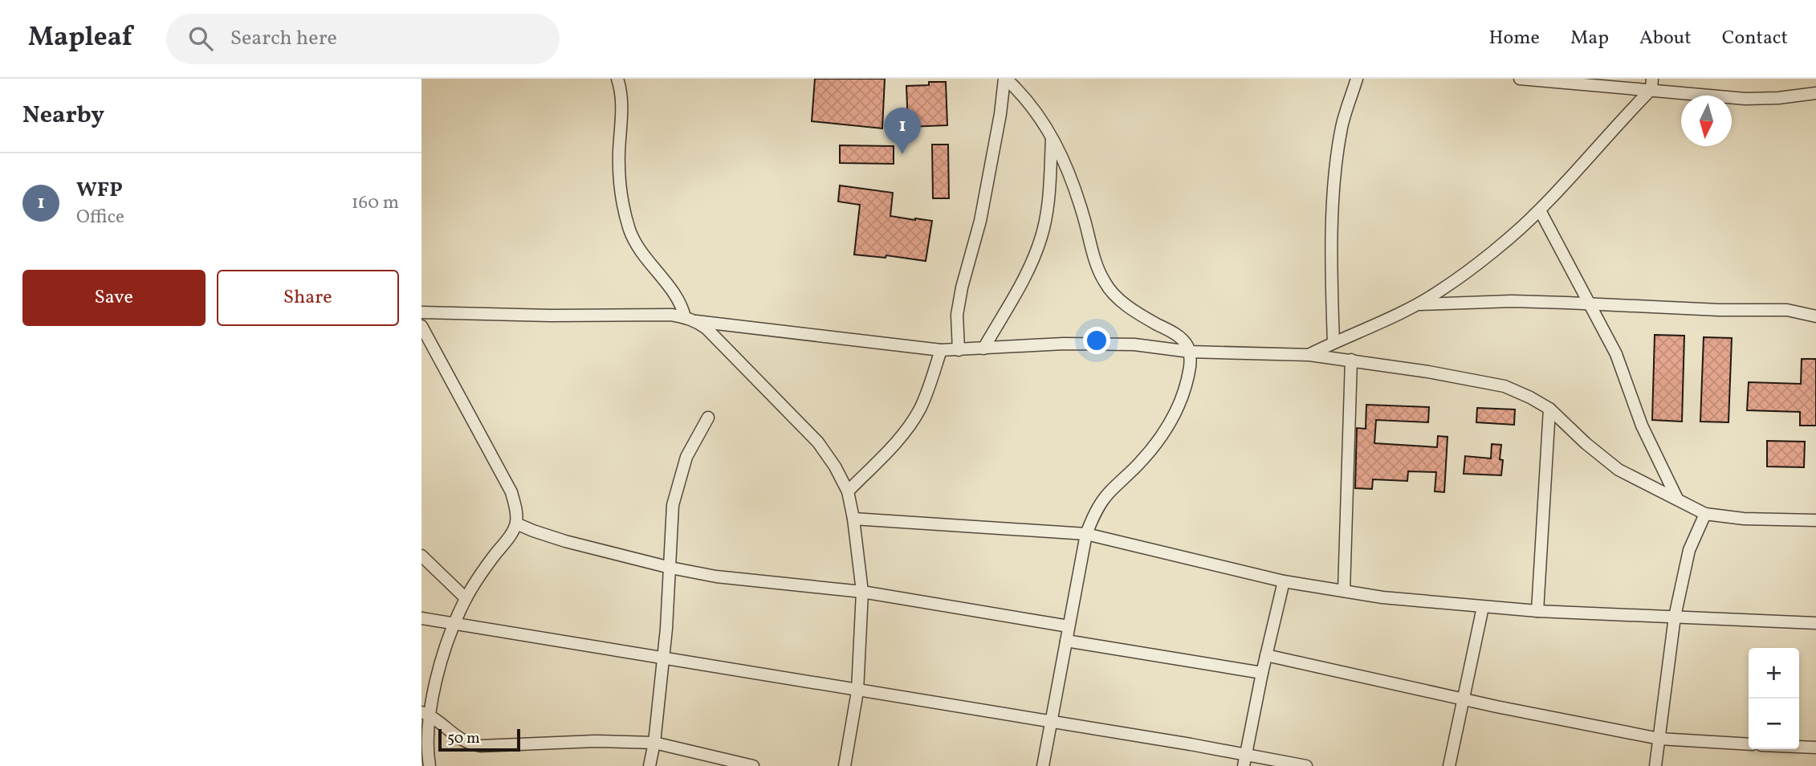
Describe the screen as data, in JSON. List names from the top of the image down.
{
  "scale_bar": "50 m",
  "north": "bottom",
  "page": {
    "header": "Mapleaf",
    "search": "Search here",
    "nav": [
      "Home",
      "Map",
      "About",
      "Contact"
    ],
    "heading": "Nearby",
    "pins": "1",
    "list": [
      {
        "mark": "1",
        "name": "WFP",
        "note": "Office",
        "value": "160 m"
      }
    ],
    "buttons": ["Save", "Share"],
    "map_buttons": ["+", "−"],
    "scale": "50 m"
  }
}
